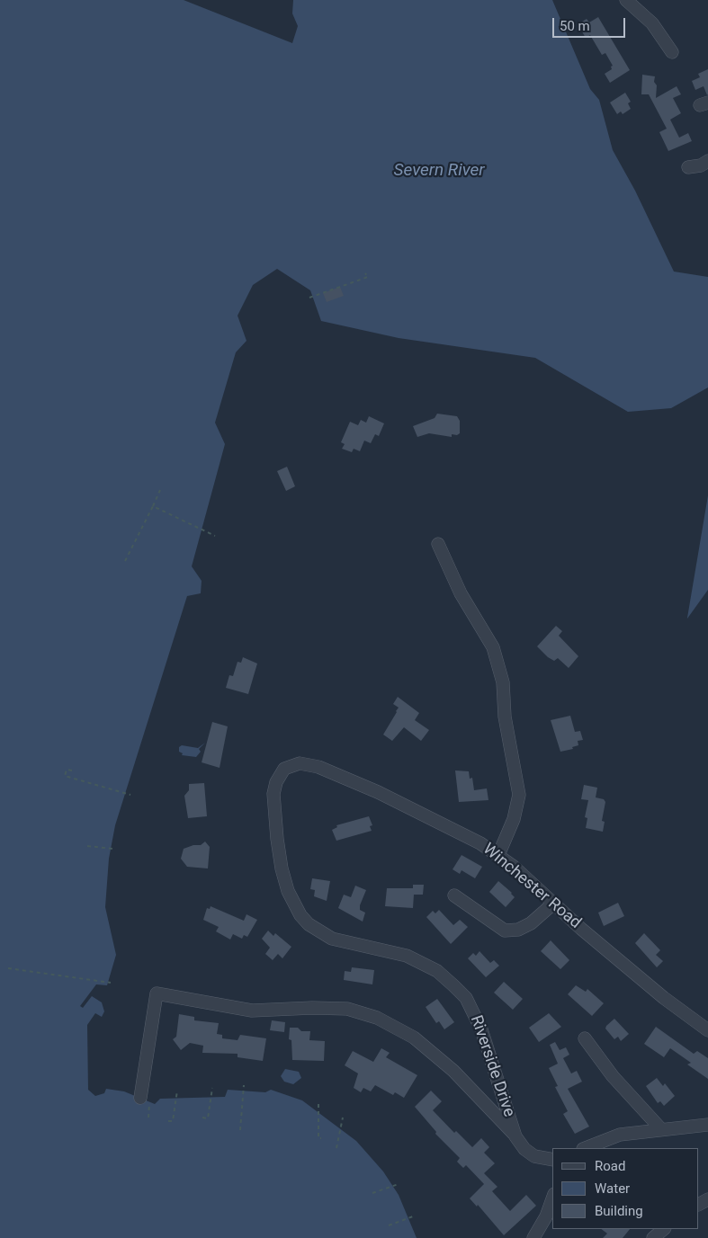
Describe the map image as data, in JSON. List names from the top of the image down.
{
  "streets": {
    "street": ["Winchester Road", "Riverside Drive"]
  },
  "crossings": [
    ["Winchester Road", "Riverside Drive"]
  ],
  "water": ["Severn River"],
  "legend": ["Road", "Water", "Building"],
  "scale_bar": "50 m"
}
